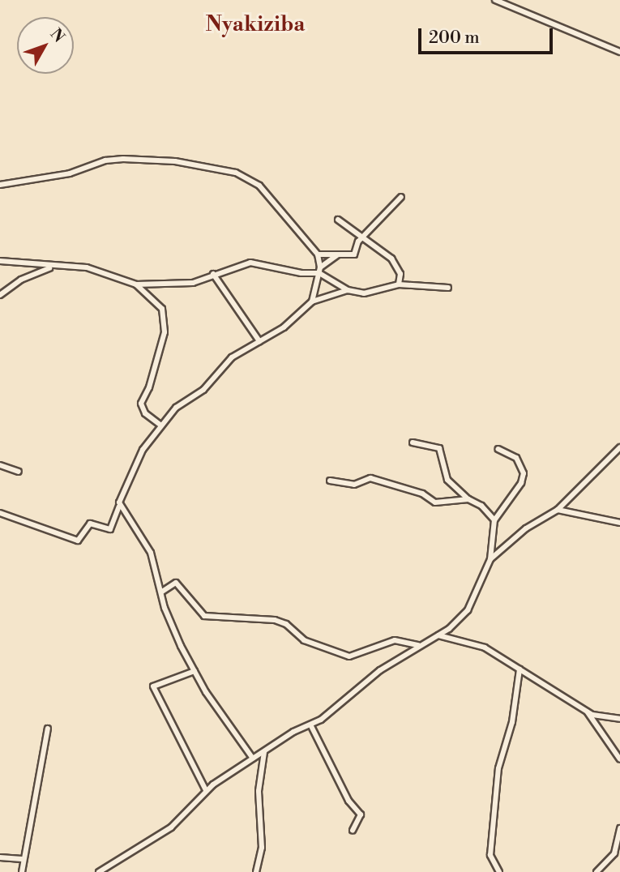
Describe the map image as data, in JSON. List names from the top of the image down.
{
  "districts": ["Nyakiziba"],
  "scale_bar": "200 m",
  "north": "top right"
}
